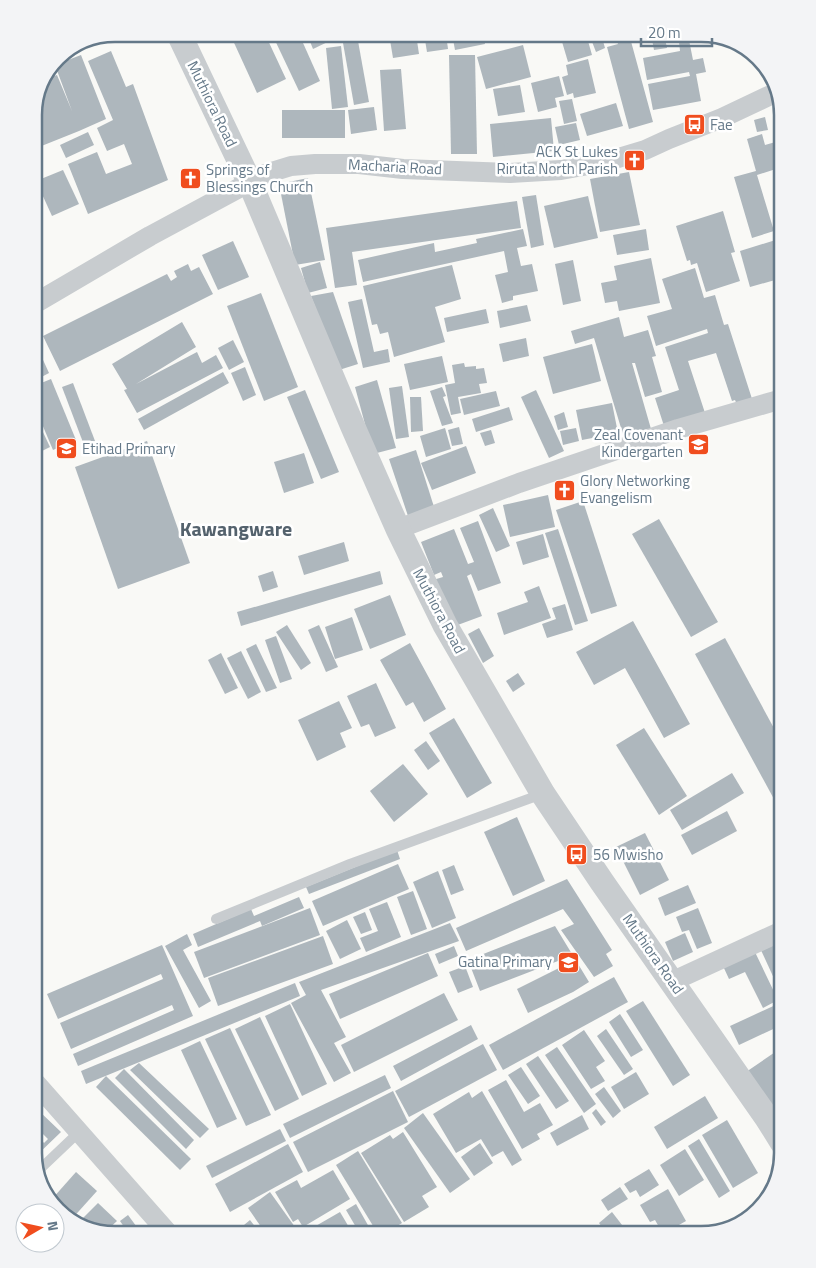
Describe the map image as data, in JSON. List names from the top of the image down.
{
  "streets": {
    "street": ["Muthiora Road", "Macharia Road"]
  },
  "crossings": [
    ["Muthiora Road", "Macharia Road"]
  ],
  "districts": ["Kawangware"],
  "places": {
    "bus stop": ["Fae", "56 Mwisho"],
    "church": ["ACK St Lukes Riruta North Parish", "Springs of Blessings Church", "Glory Networking Evangelism"],
    "school or university": ["Zeal Covenant Kindergarten", "Etihad Primary", "Gatina Primary"]
  },
  "scale_bar": "20 m",
  "north": "right"
}
